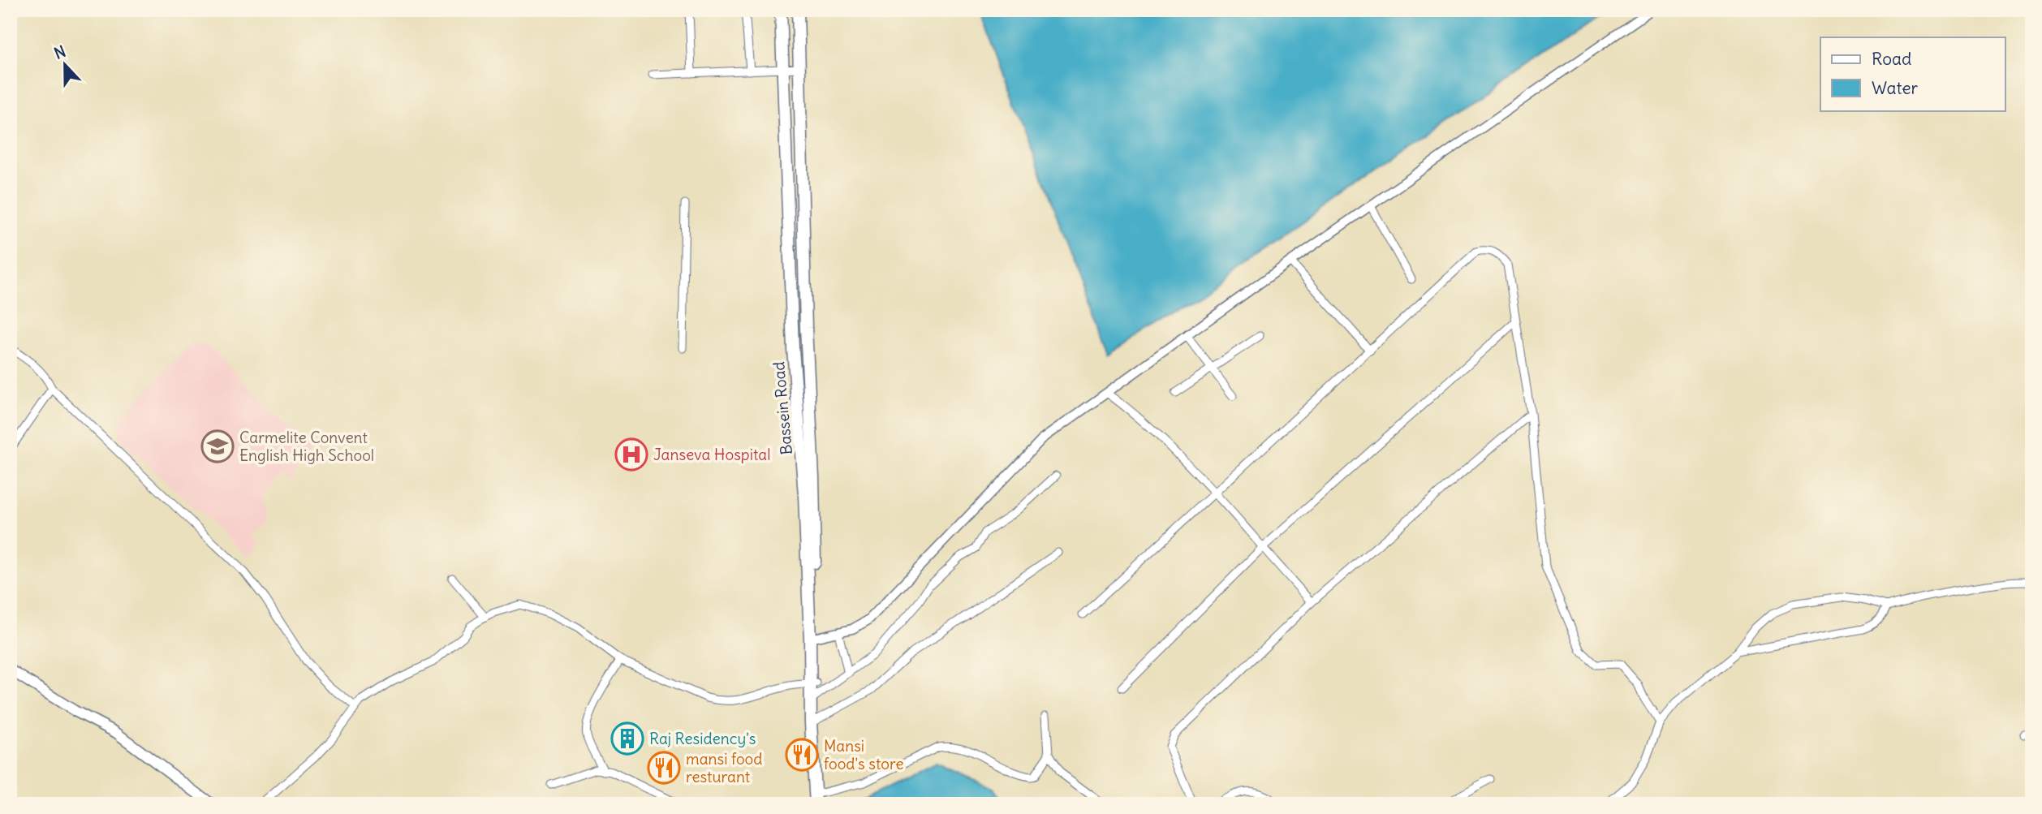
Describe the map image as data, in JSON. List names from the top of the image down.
{
  "streets": {
    "main road": ["Bassein Road"]
  },
  "places": {
    "school or university": ["Carmelite Convent English High School"],
    "hospital": ["Janseva Hospital"],
    "building": ["Raj Residency's"],
    "restaurant": ["Mansi food's store", "mansi food resturant"]
  },
  "legend": ["Road", "Water"],
  "north": "top"
}
